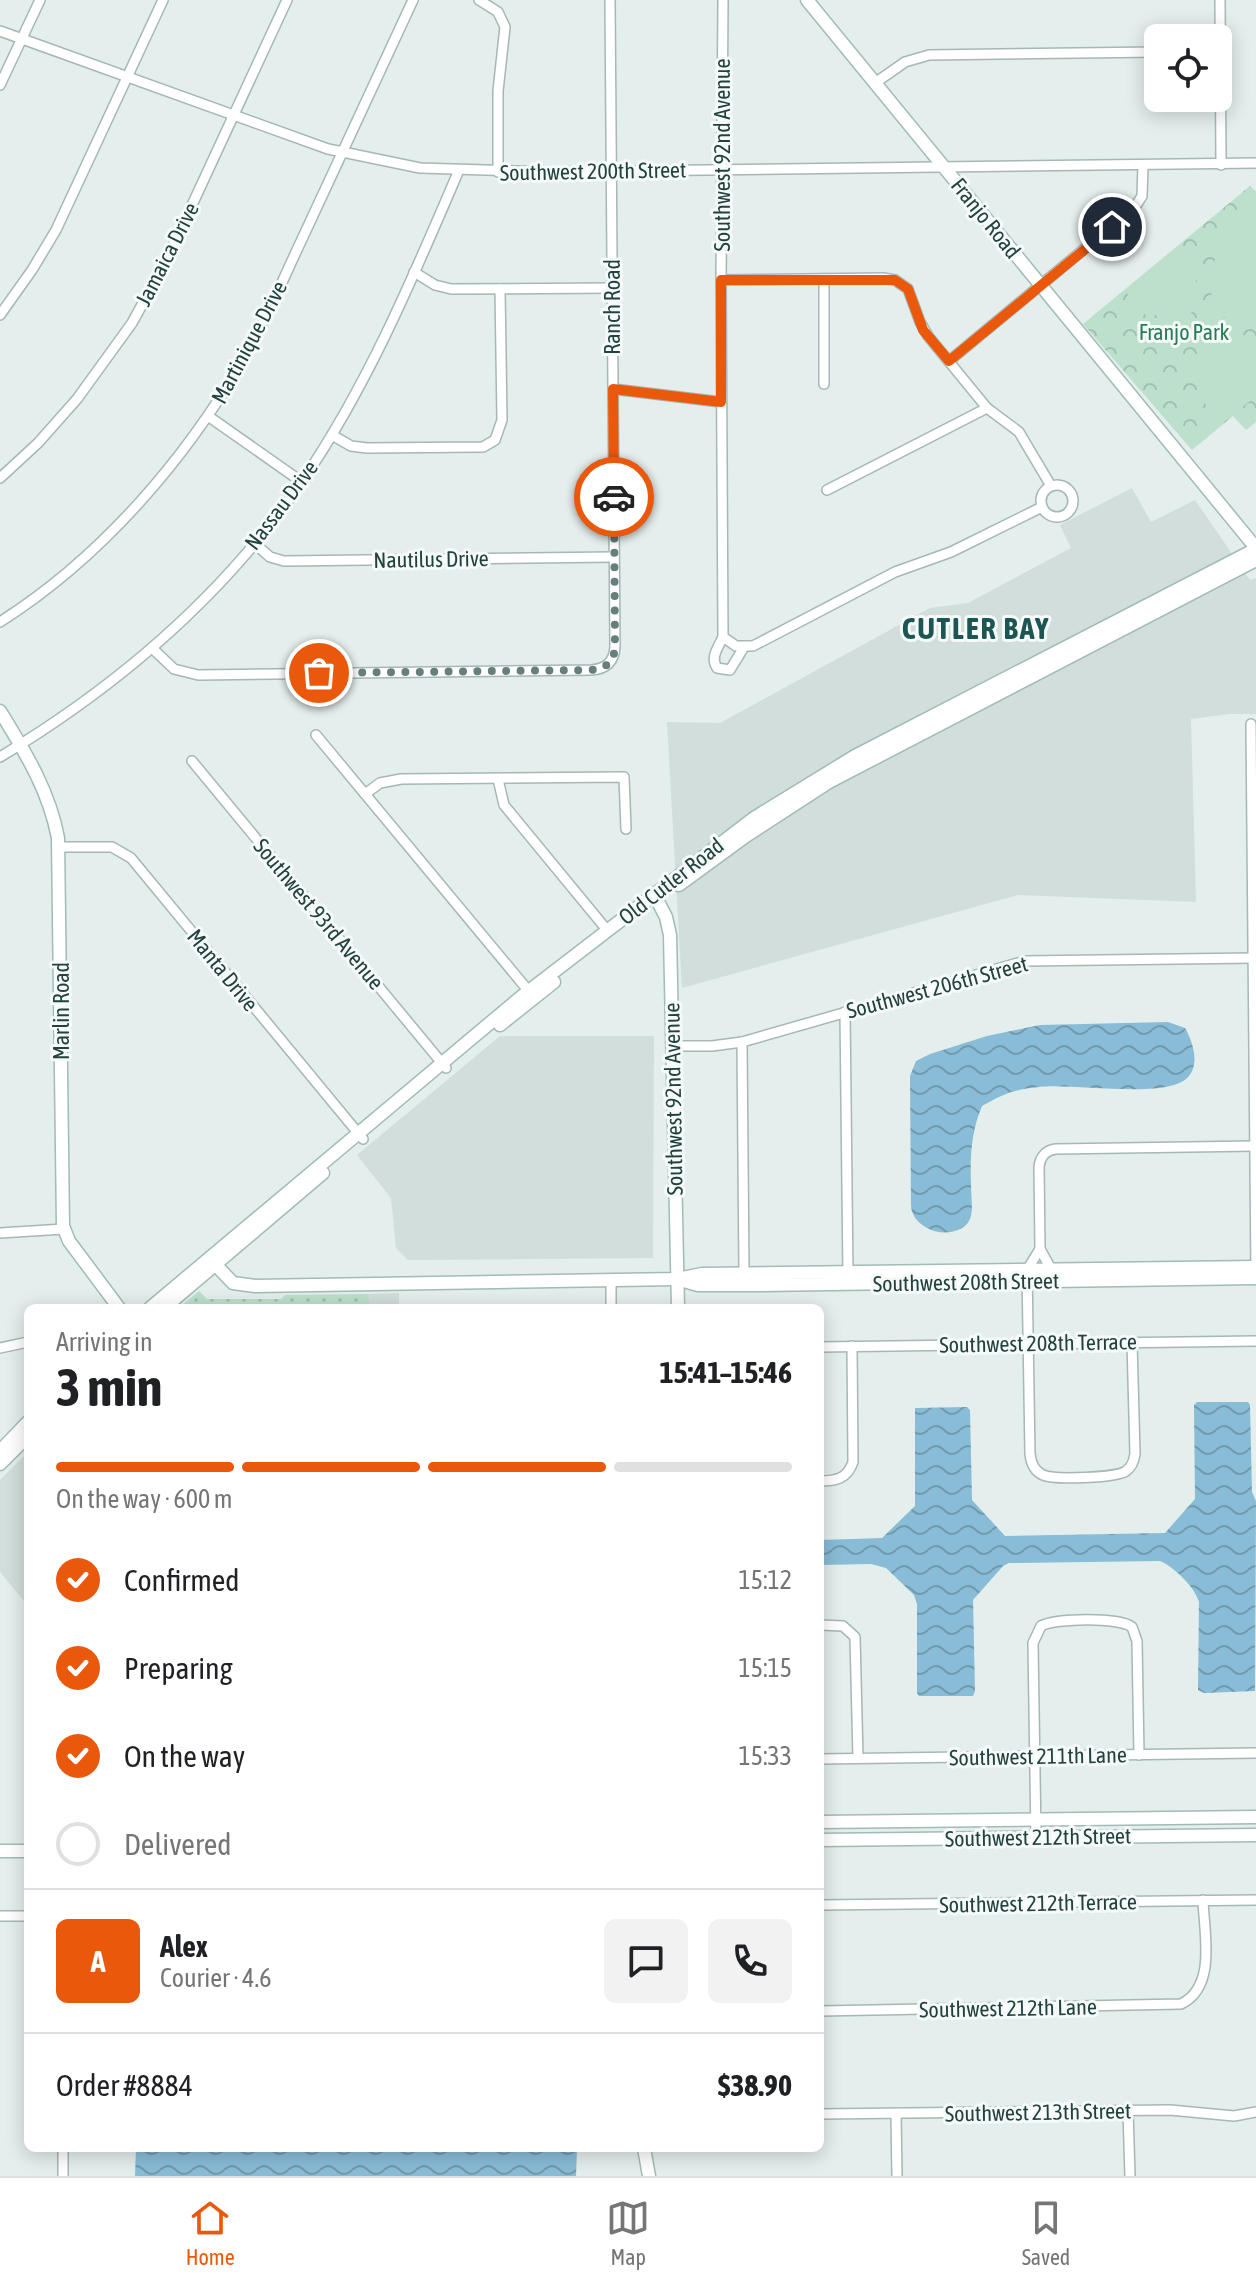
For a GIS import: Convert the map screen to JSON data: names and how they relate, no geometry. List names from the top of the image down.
{
  "streets": {
    "street": [
      "Southwest 92nd Avenue",
      "Southwest 200th Street",
      "Franjo Road",
      "Jamaica Drive",
      "Ranch Road",
      "Martinique Drive",
      "Nassau Drive",
      "Nautilus Drive",
      "Old Cutler Road",
      "Southwest 93rd Avenue",
      "Manta Drive",
      "Southwest 206th Street",
      "Marlin Road",
      "Southwest 208th Street",
      "Southwest 208th Terrace",
      "Southwest 211th Lane",
      "Southwest 212th Street",
      "Southwest 212th Terrace",
      "Southwest 212th Lane",
      "Southwest 213th Street"
    ]
  },
  "crossings": [
    ["Southwest 92nd Avenue", "Southwest 200th Street"],
    ["Southwest 92nd Avenue", "Old Cutler Road"],
    ["Southwest 92nd Avenue", "Southwest 206th Street"],
    ["Southwest 92nd Avenue", "Southwest 208th Street"],
    ["Southwest 200th Street", "Franjo Road"],
    ["Southwest 200th Street", "Jamaica Drive"],
    ["Southwest 200th Street", "Ranch Road"],
    ["Southwest 200th Street", "Martinique Drive"],
    ["Southwest 200th Street", "Nassau Drive"],
    ["Franjo Road", "Old Cutler Road"],
    ["Ranch Road", "Nassau Drive"],
    ["Ranch Road", "Nautilus Drive"],
    ["Nassau Drive", "Nautilus Drive"],
    ["Nassau Drive", "Marlin Road"],
    ["Old Cutler Road", "Southwest 93rd Avenue"],
    ["Old Cutler Road", "Manta Drive"],
    ["Old Cutler Road", "Southwest 208th Street"],
    ["Manta Drive", "Marlin Road"],
    ["Southwest 212th Terrace", "Southwest 212th Lane"]
  ],
  "districts": ["CUTLER BAY"],
  "parks": ["Franjo Park"],
  "page": {
    "heading": ["3 min", "Arriving in", "15:41–15:46"],
    "panel": [
      "Alex",
      "Courier · 4.6",
      "Order #8884",
      "$38.90"
    ],
    "bar": "On the way · 600 m",
    "list": [
      ["Confirmed", "15:12"],
      ["Preparing", "15:15"],
      ["On the way", "15:33"],
      "Delivered"
    ],
    "round": "A",
    "tabs": ["Home", "Map", "Saved"]
  }
}
